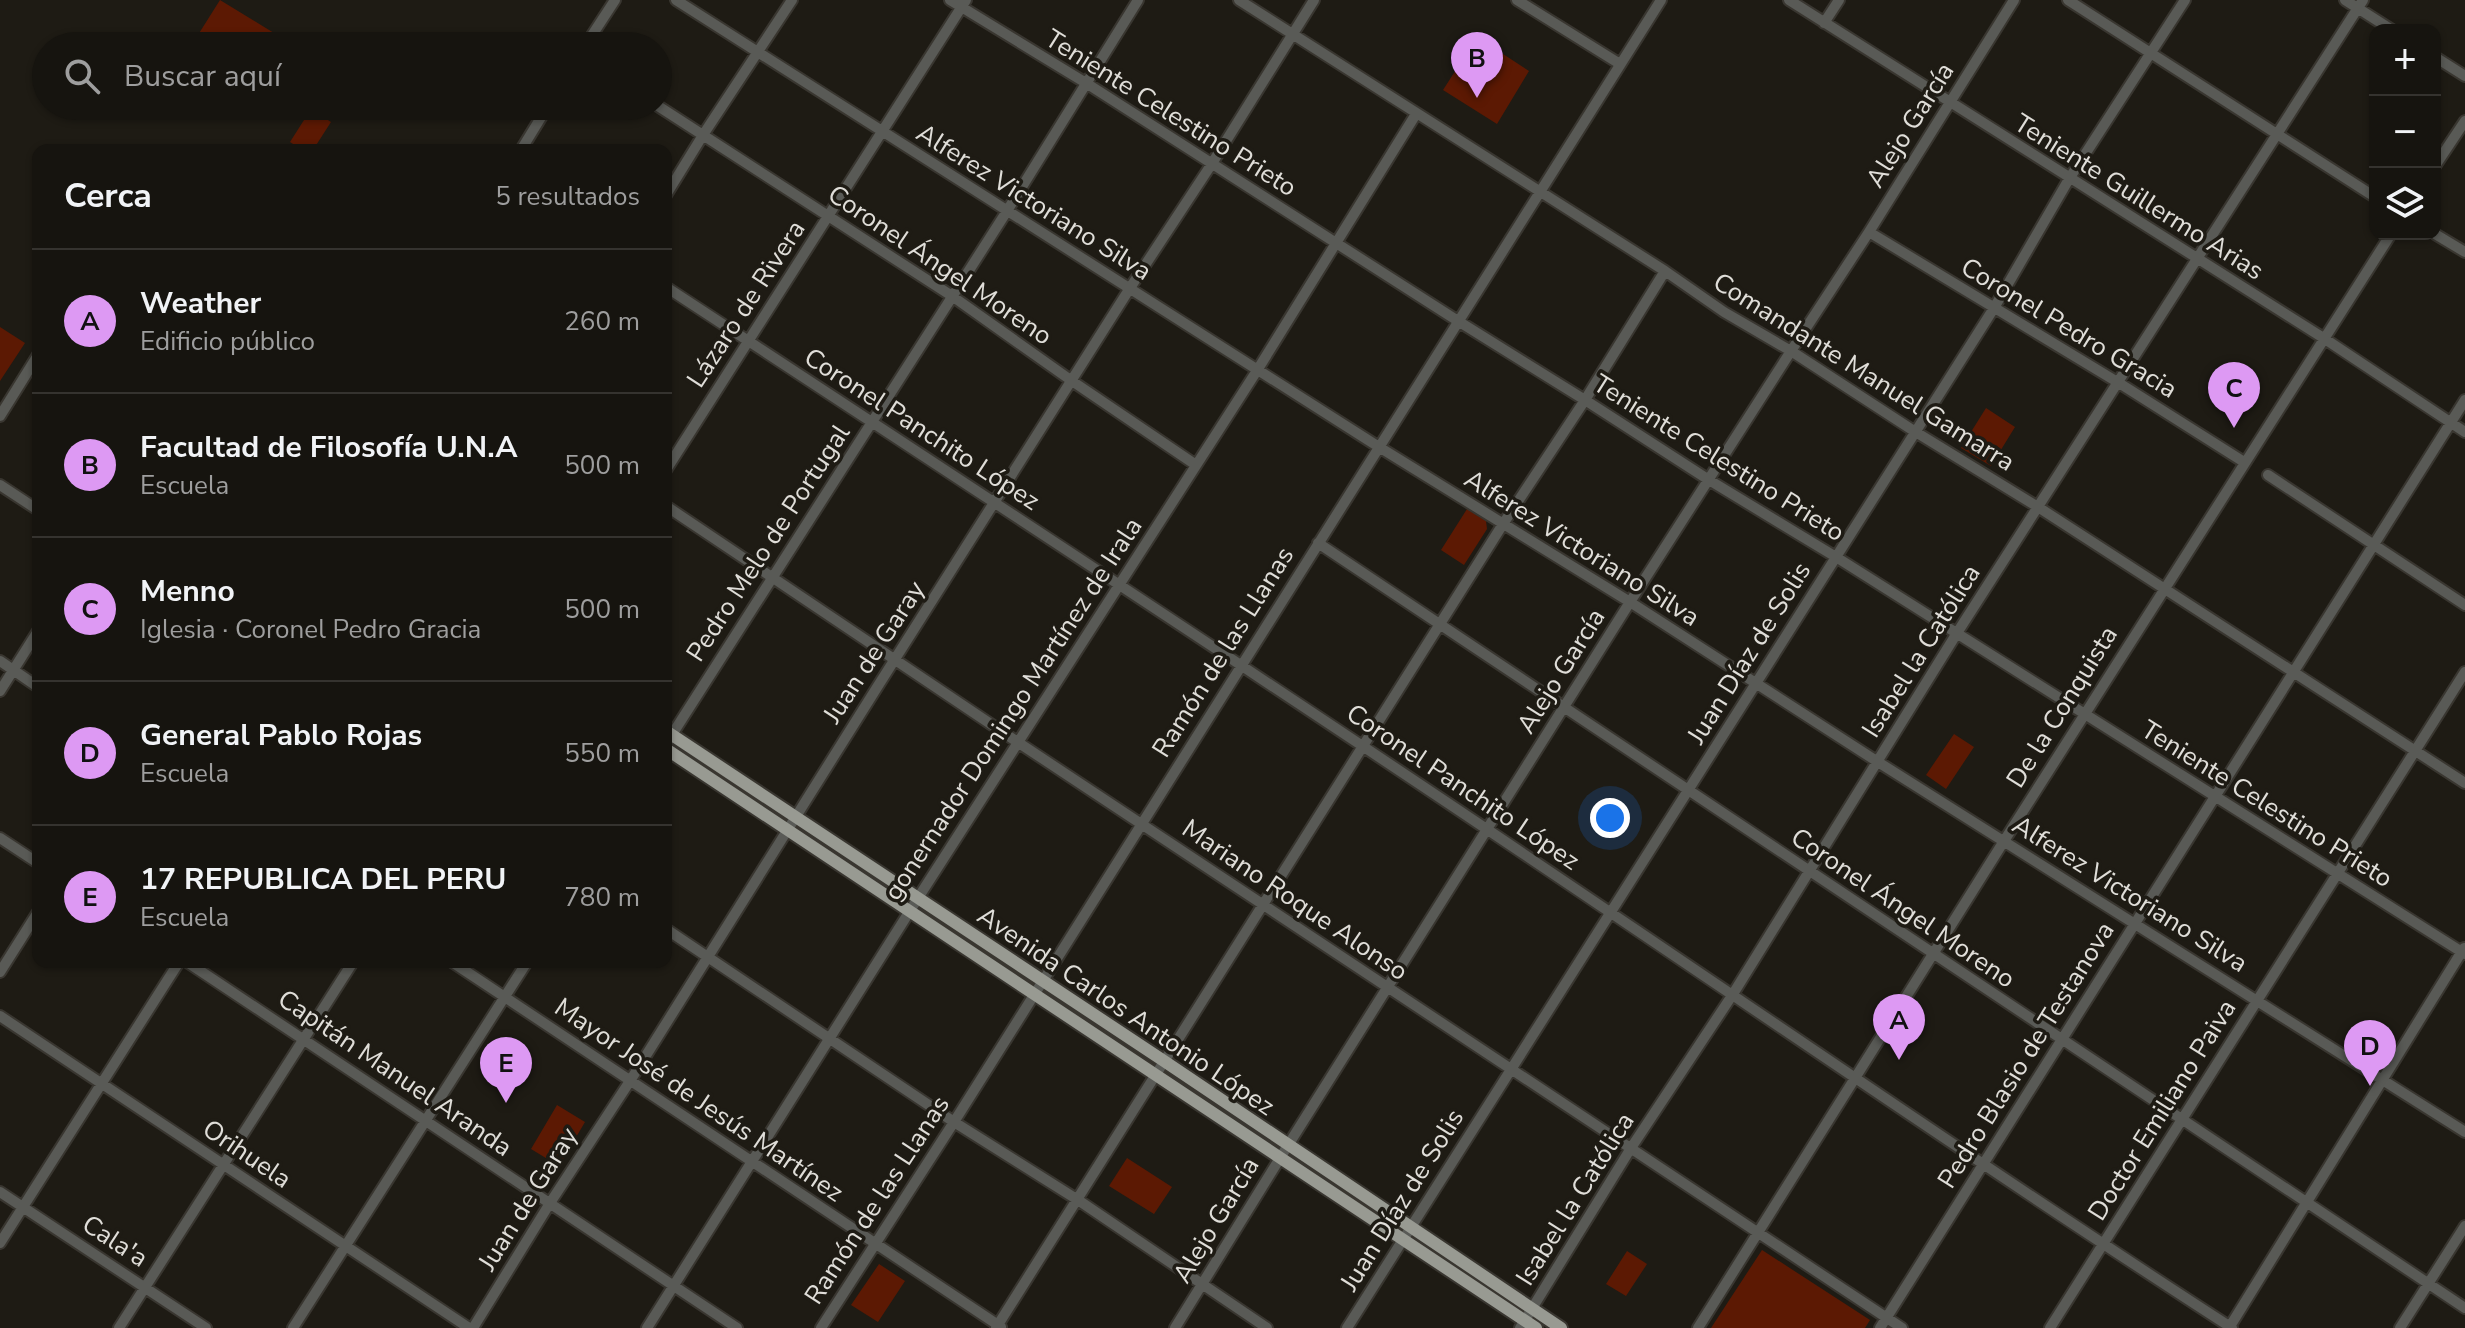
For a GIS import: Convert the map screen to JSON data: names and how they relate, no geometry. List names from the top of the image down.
{
  "streets": {
    "main road": ["Avenida Carlos Antonio López"],
    "street": [
      "Teniente Celestino Prieto",
      "Alejo García",
      "Teniente Guillermo Arias",
      "Alferez Victoriano Silva",
      "Coronel Ángel Moreno",
      "Lázaro de Rivera",
      "Coronel Pedro Gracia",
      "Comandante Manuel Gamarra",
      "Coronel Panchito López",
      "Pedro Melo de Portugal",
      "Isabel la Católica",
      "Juan de Garay",
      "Ramón de las Llanas",
      "Juan Díaz de Solis",
      "De la Conquista",
      "gonernador Domingo Martínez de Irala",
      "Mariano Roque Alonso",
      "Pedro Blasio de Testanova",
      "Capitán Manuel Aranda",
      "Mayor José de Jesús Martínez",
      "Doctor Emiliano Paiva",
      "Orihuela",
      "Cala'a"
    ]
  },
  "crossings": [
    ["Teniente Celestino Prieto", "Alejo García"],
    ["Teniente Celestino Prieto", "Lázaro de Rivera"],
    ["Teniente Celestino Prieto", "Pedro Melo de Portugal"],
    ["Teniente Celestino Prieto", "Isabel la Católica"],
    ["Teniente Celestino Prieto", "Juan de Garay"],
    ["Teniente Celestino Prieto", "Ramón de las Llanas"],
    ["Teniente Celestino Prieto", "Juan Díaz de Solis"],
    ["Teniente Celestino Prieto", "De la Conquista"],
    ["Teniente Celestino Prieto", "gonernador Domingo Martínez de Irala"],
    ["Teniente Celestino Prieto", "Pedro Blasio de Testanova"],
    ["Teniente Celestino Prieto", "Doctor Emiliano Paiva"],
    ["Alejo García", "Teniente Guillermo Arias"],
    ["Alejo García", "Alferez Victoriano Silva"],
    ["Alejo García", "Coronel Ángel Moreno"],
    ["Alejo García", "Coronel Pedro Gracia"],
    ["Alejo García", "Comandante Manuel Gamarra"],
    ["Alejo García", "Coronel Panchito López"],
    ["Alejo García", "Mariano Roque Alonso"],
    ["Alejo García", "Avenida Carlos Antonio López"],
    ["Teniente Guillermo Arias", "Isabel la Católica"],
    ["Teniente Guillermo Arias", "Juan Díaz de Solis"],
    ["Teniente Guillermo Arias", "De la Conquista"],
    ["Teniente Guillermo Arias", "Pedro Blasio de Testanova"],
    ["Alferez Victoriano Silva", "Lázaro de Rivera"],
    ["Alferez Victoriano Silva", "Pedro Melo de Portugal"],
    ["Alferez Victoriano Silva", "Isabel la Católica"],
    ["Alferez Victoriano Silva", "Juan de Garay"],
    ["Alferez Victoriano Silva", "Ramón de las Llanas"],
    ["Alferez Victoriano Silva", "Juan Díaz de Solis"],
    ["Alferez Victoriano Silva", "De la Conquista"],
    ["Alferez Victoriano Silva", "gonernador Domingo Martínez de Irala"],
    ["Alferez Victoriano Silva", "Pedro Blasio de Testanova"],
    ["Alferez Victoriano Silva", "Doctor Emiliano Paiva"],
    ["Coronel Ángel Moreno", "Lázaro de Rivera"],
    ["Coronel Ángel Moreno", "Pedro Melo de Portugal"],
    ["Coronel Ángel Moreno", "Isabel la Católica"],
    ["Coronel Ángel Moreno", "Juan de Garay"],
    ["Coronel Ángel Moreno", "Ramón de las Llanas"],
    ["Coronel Ángel Moreno", "Juan Díaz de Solis"],
    ["Coronel Ángel Moreno", "De la Conquista"],
    ["Coronel Ángel Moreno", "gonernador Domingo Martínez de Irala"],
    ["Coronel Ángel Moreno", "Pedro Blasio de Testanova"],
    ["Coronel Ángel Moreno", "Doctor Emiliano Paiva"],
    ["Lázaro de Rivera", "Coronel Panchito López"],
    ["Coronel Pedro Gracia", "Isabel la Católica"],
    ["Coronel Pedro Gracia", "Juan Díaz de Solis"],
    ["Coronel Pedro Gracia", "De la Conquista"],
    ["Comandante Manuel Gamarra", "Isabel la Católica"],
    ["Comandante Manuel Gamarra", "Juan de Garay"],
    ["Comandante Manuel Gamarra", "Ramón de las Llanas"],
    ["Comandante Manuel Gamarra", "Juan Díaz de Solis"],
    ["Comandante Manuel Gamarra", "De la Conquista"],
    ["Comandante Manuel Gamarra", "gonernador Domingo Martínez de Irala"],
    ["Comandante Manuel Gamarra", "Pedro Blasio de Testanova"],
    ["Comandante Manuel Gamarra", "Doctor Emiliano Paiva"],
    ["Coronel Panchito López", "Pedro Melo de Portugal"],
    ["Coronel Panchito López", "Isabel la Católica"],
    ["Coronel Panchito López", "Juan de Garay"],
    ["Coronel Panchito López", "Ramón de las Llanas"],
    ["Coronel Panchito López", "Juan Díaz de Solis"],
    ["Coronel Panchito López", "De la Conquista"],
    ["Coronel Panchito López", "gonernador Domingo Martínez de Irala"],
    ["Coronel Panchito López", "Pedro Blasio de Testanova"],
    ["Coronel Panchito López", "Doctor Emiliano Paiva"],
    ["Pedro Melo de Portugal", "Mariano Roque Alonso"],
    ["Isabel la Católica", "Mariano Roque Alonso"],
    ["Isabel la Católica", "Avenida Carlos Antonio López"],
    ["Juan de Garay", "Mariano Roque Alonso"],
    ["Juan de Garay", "Avenida Carlos Antonio López"],
    ["Juan de Garay", "Capitán Manuel Aranda"],
    ["Juan de Garay", "Mayor José de Jesús Martínez"],
    ["Juan de Garay", "Orihuela"],
    ["Ramón de las Llanas", "Mariano Roque Alonso"],
    ["Ramón de las Llanas", "Avenida Carlos Antonio López"],
    ["Ramón de las Llanas", "Mayor José de Jesús Martínez"],
    ["Juan Díaz de Solis", "Mariano Roque Alonso"],
    ["Juan Díaz de Solis", "Avenida Carlos Antonio López"],
    ["De la Conquista", "Mariano Roque Alonso"],
    ["gonernador Domingo Martínez de Irala", "Mariano Roque Alonso"],
    ["gonernador Domingo Martínez de Irala", "Avenida Carlos Antonio López"],
    ["gonernador Domingo Martínez de Irala", "Capitán Manuel Aranda"],
    ["gonernador Domingo Martínez de Irala", "Mayor José de Jesús Martínez"],
    ["Mariano Roque Alonso", "Pedro Blasio de Testanova"]
  ],
  "page": {
    "map_buttons": ["+", "−"],
    "pins": [
      "B",
      "C",
      "A",
      "D",
      "E"
    ],
    "search": "Buscar aquí",
    "heading": ["Cerca", "5 resultados"],
    "list": [
      {
        "mark": "A",
        "name": "Weather",
        "note": "Edificio público",
        "value": "260 m"
      },
      {
        "mark": "B",
        "name": "Facultad de Filosofía U.N.A",
        "note": "Escuela",
        "value": "500 m"
      },
      {
        "mark": "C",
        "name": "Menno",
        "note": "Iglesia · Coronel Pedro Gracia",
        "value": "500 m"
      },
      {
        "mark": "D",
        "name": "General Pablo Rojas",
        "note": "Escuela",
        "value": "550 m"
      },
      {
        "mark": "E",
        "name": "17 REPUBLICA DEL PERU",
        "note": "Escuela",
        "value": "780 m"
      }
    ]
  }
}
